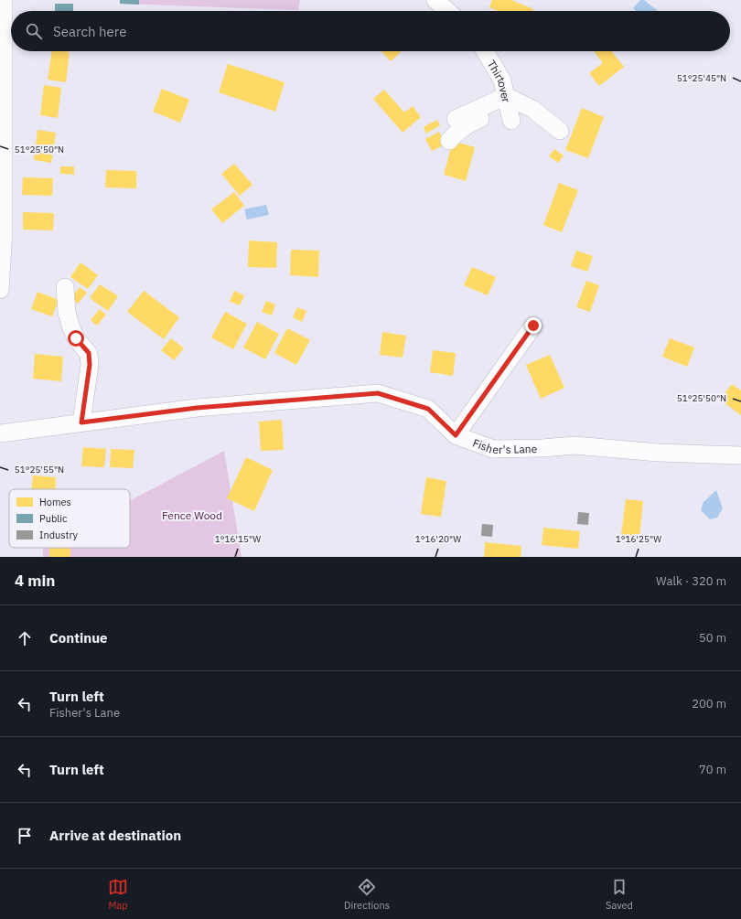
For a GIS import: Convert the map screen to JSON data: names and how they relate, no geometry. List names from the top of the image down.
{
  "streets": {
    "street": ["Thirtover", "Fisher's Lane"]
  },
  "parks": ["Fence Wood"],
  "legend": ["Homes", "Public", "Industry"],
  "page": {
    "search": "Search here",
    "heading": ["4 min", "Walk · 320 m"],
    "list": [
      ["Continue", "50 m"],
      ["Turn left", "Fisher's Lane", "200 m"],
      ["Turn left", "70 m"],
      "Arrive at destination"
    ],
    "nav": ["Map", "Directions", "Saved"]
  },
  "coordinates": [
    "51°25'45\"N",
    "51°25'50\"N",
    "51°25'55\"N",
    "1°16'15\"W",
    "1°16'20\"W",
    "1°16'25\"W"
  ]
}
